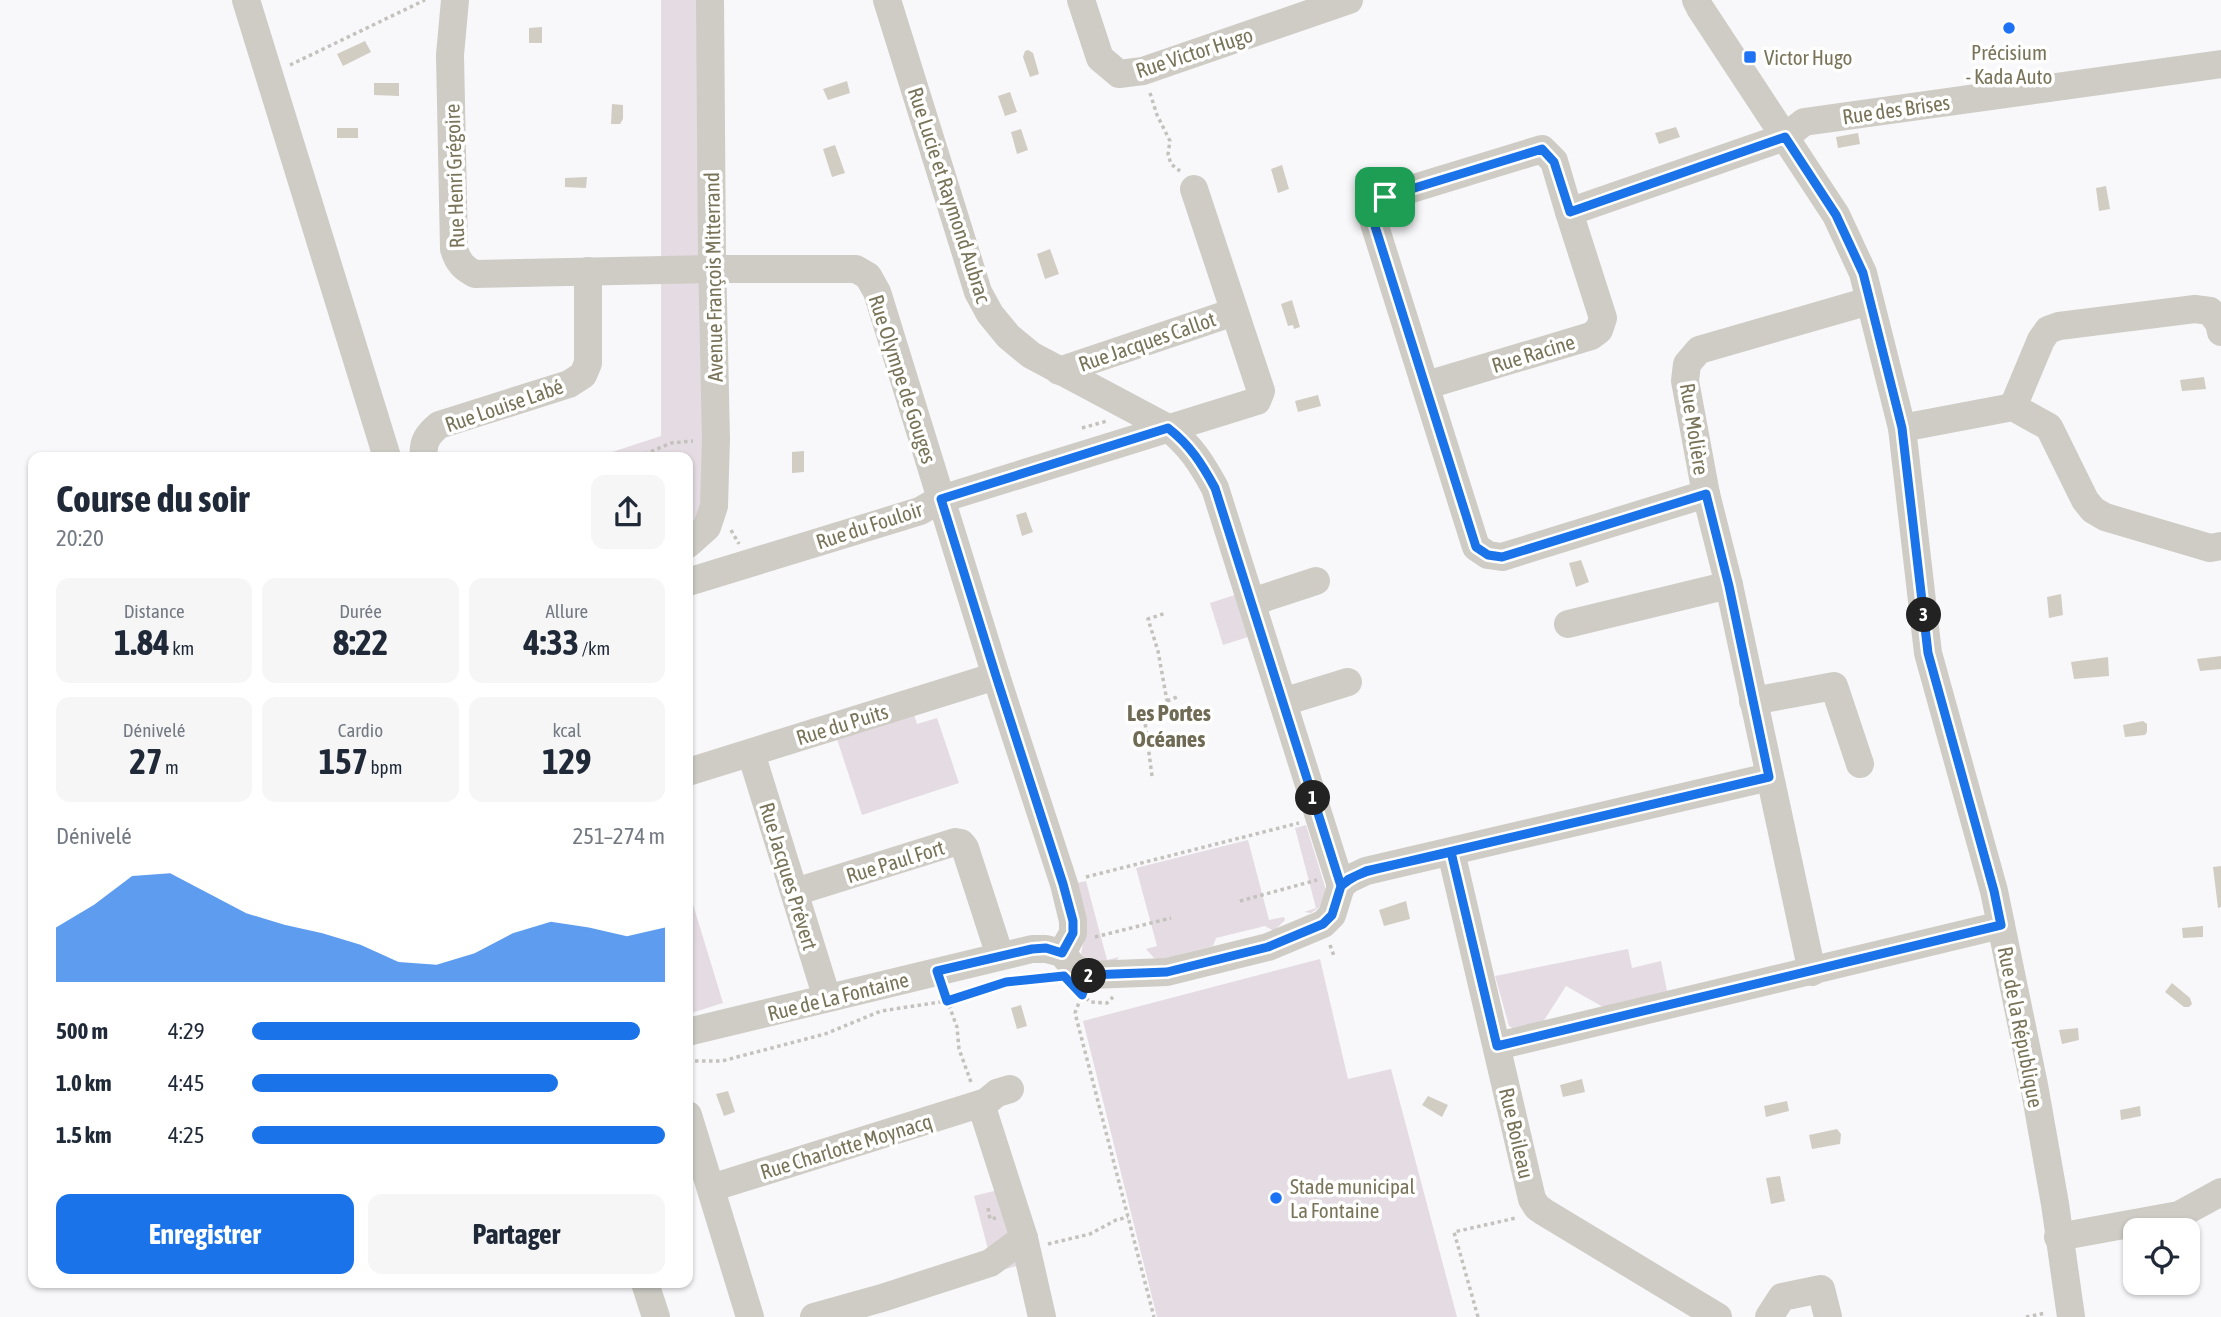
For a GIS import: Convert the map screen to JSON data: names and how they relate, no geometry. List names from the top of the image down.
{
  "streets": {
    "street": [
      "Rue Victor Hugo",
      "Rue des Brises",
      "Rue Henri Grégoire",
      "Rue Lucie et Raymond Aubrac",
      "Avenue François Mitterrand",
      "Rue Jacques Callot",
      "Rue Racine",
      "Rue Olympe de Gouges",
      "Rue Louise Labé",
      "Rue Molière",
      "Rue du Fouloir",
      "Rue du Puits",
      "Rue Paul Fort",
      "Rue Jacques Prévert",
      "Rue de La Fontaine",
      "Rue de la République",
      "Rue Boileau",
      "Rue Charlotte Moynacq"
    ]
  },
  "crossings": [
    ["Rue des Brises", "Rue Racine"],
    ["Rue des Brises", "Rue de la République"],
    ["Rue Henri Grégoire", "Avenue François Mitterrand"],
    ["Rue Henri Grégoire", "Rue Olympe de Gouges"],
    ["Rue Henri Grégoire", "Rue Louise Labé"],
    ["Rue Lucie et Raymond Aubrac", "Rue Jacques Callot"],
    ["Rue Lucie et Raymond Aubrac", "Rue du Fouloir"],
    ["Avenue François Mitterrand", "Rue Olympe de Gouges"],
    ["Rue Jacques Callot", "Rue du Fouloir"],
    ["Rue Olympe de Gouges", "Rue du Fouloir"],
    ["Rue Olympe de Gouges", "Rue du Puits"],
    ["Rue Olympe de Gouges", "Rue de La Fontaine"],
    ["Rue Molière", "Rue de la République"],
    ["Rue du Puits", "Rue Jacques Prévert"],
    ["Rue Paul Fort", "Rue Jacques Prévert"],
    ["Rue Paul Fort", "Rue de La Fontaine"],
    ["Rue Jacques Prévert", "Rue de La Fontaine"]
  ],
  "districts": ["Les Portes Océanes"],
  "places": {
    "other": ["Précisium - Kada Auto", "Stade municipal La Fontaine"],
    "transit": ["Victor Hugo"]
  },
  "page": {
    "heading": ["Course du soir", "20:20"],
    "stats": [
      ["Distance", "1.84 km"],
      ["Durée", "8:22"],
      ["Allure", "4:33 /km"],
      ["Dénivelé", "27 m"],
      ["Cardio", "157 bpm"],
      ["kcal", "129"]
    ],
    "pins": ["3", "1", "2"],
    "chart": ["Dénivelé", "251–274 m"],
    "list": [
      {
        "name": "500 m",
        "note": "4:29"
      },
      {
        "name": "1.0 km",
        "note": "4:45"
      },
      {
        "name": "1.5 km",
        "note": "4:25"
      }
    ],
    "buttons": ["Enregistrer", "Partager"]
  }
}
